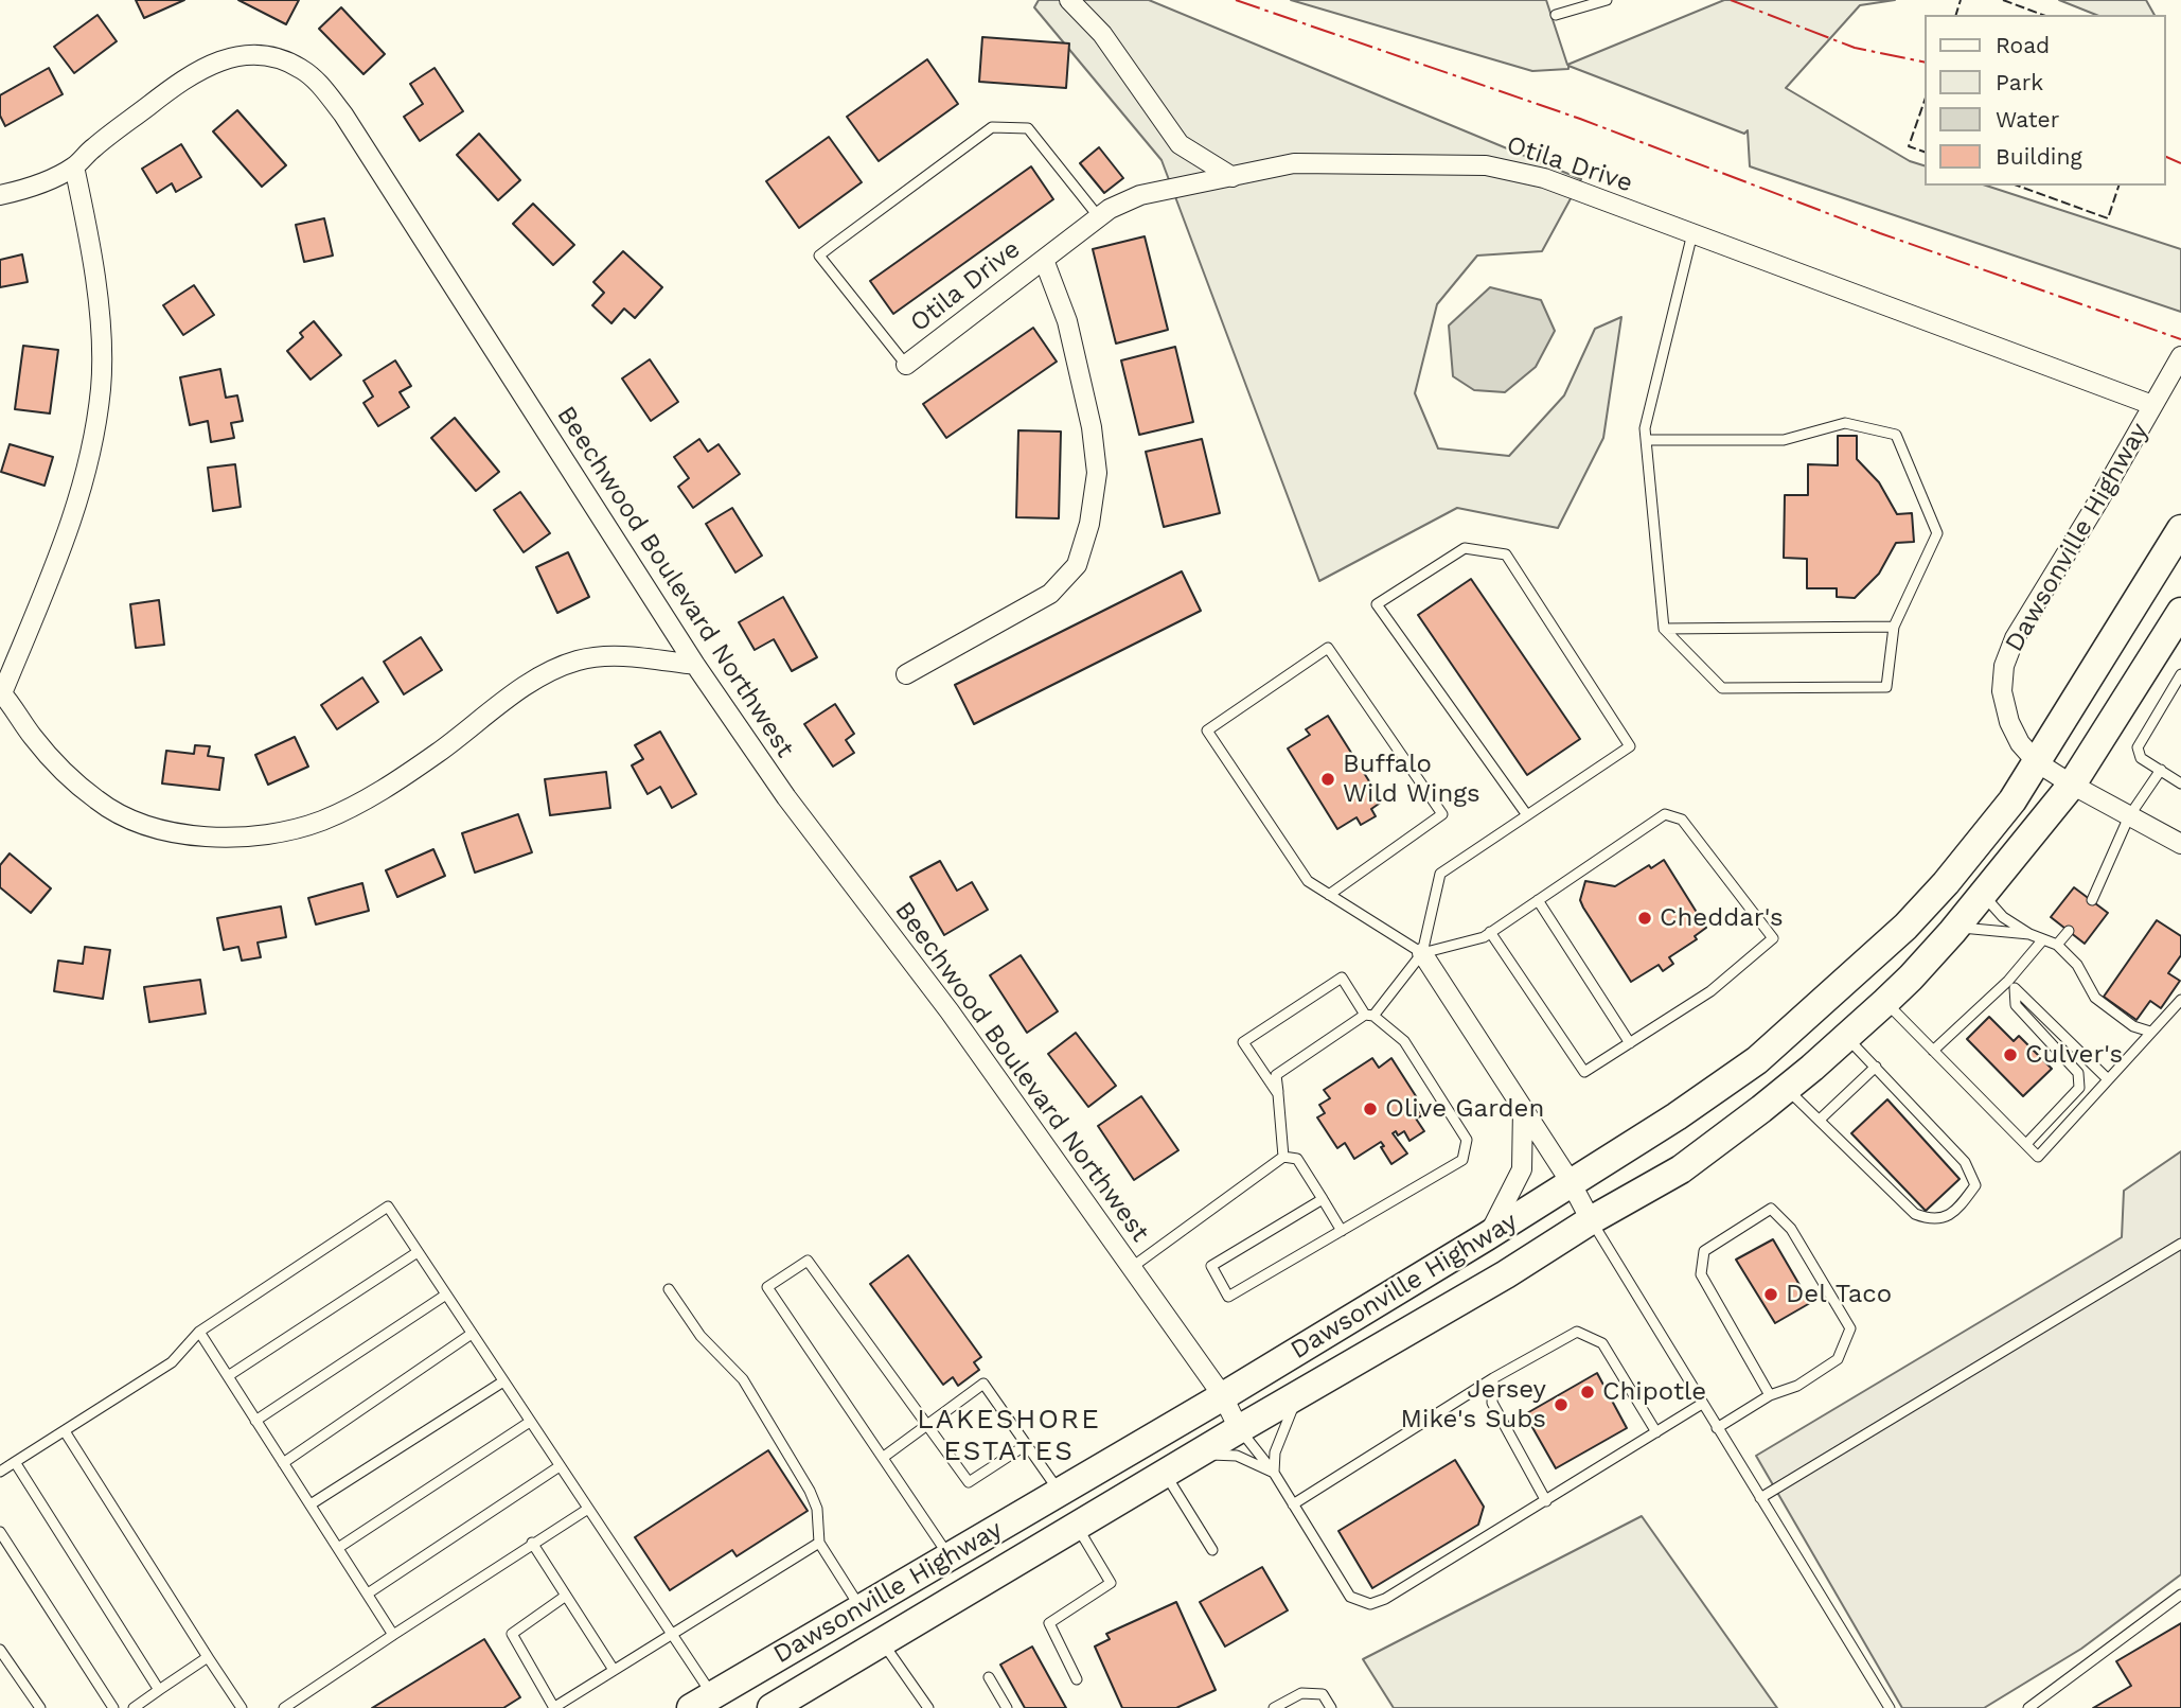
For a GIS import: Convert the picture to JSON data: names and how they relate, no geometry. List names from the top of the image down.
{
  "streets": {
    "main road": ["Dawsonville Highway"],
    "street": ["Otila Drive", "Beechwood Boulevard Northwest"]
  },
  "crossings": [
    ["Otila Drive", "Dawsonville Highway"],
    ["Dawsonville Highway", "Beechwood Boulevard Northwest"]
  ],
  "districts": ["LAKESHORE ESTATES"],
  "places": [
    "Buffalo Wild Wings",
    "Cheddar's",
    "Culver's",
    "Olive Garden",
    "Del Taco",
    "Chipotle",
    "Jersey Mike's Subs"
  ],
  "legend": [
    "Road",
    "Park",
    "Water",
    "Building"
  ]
}
